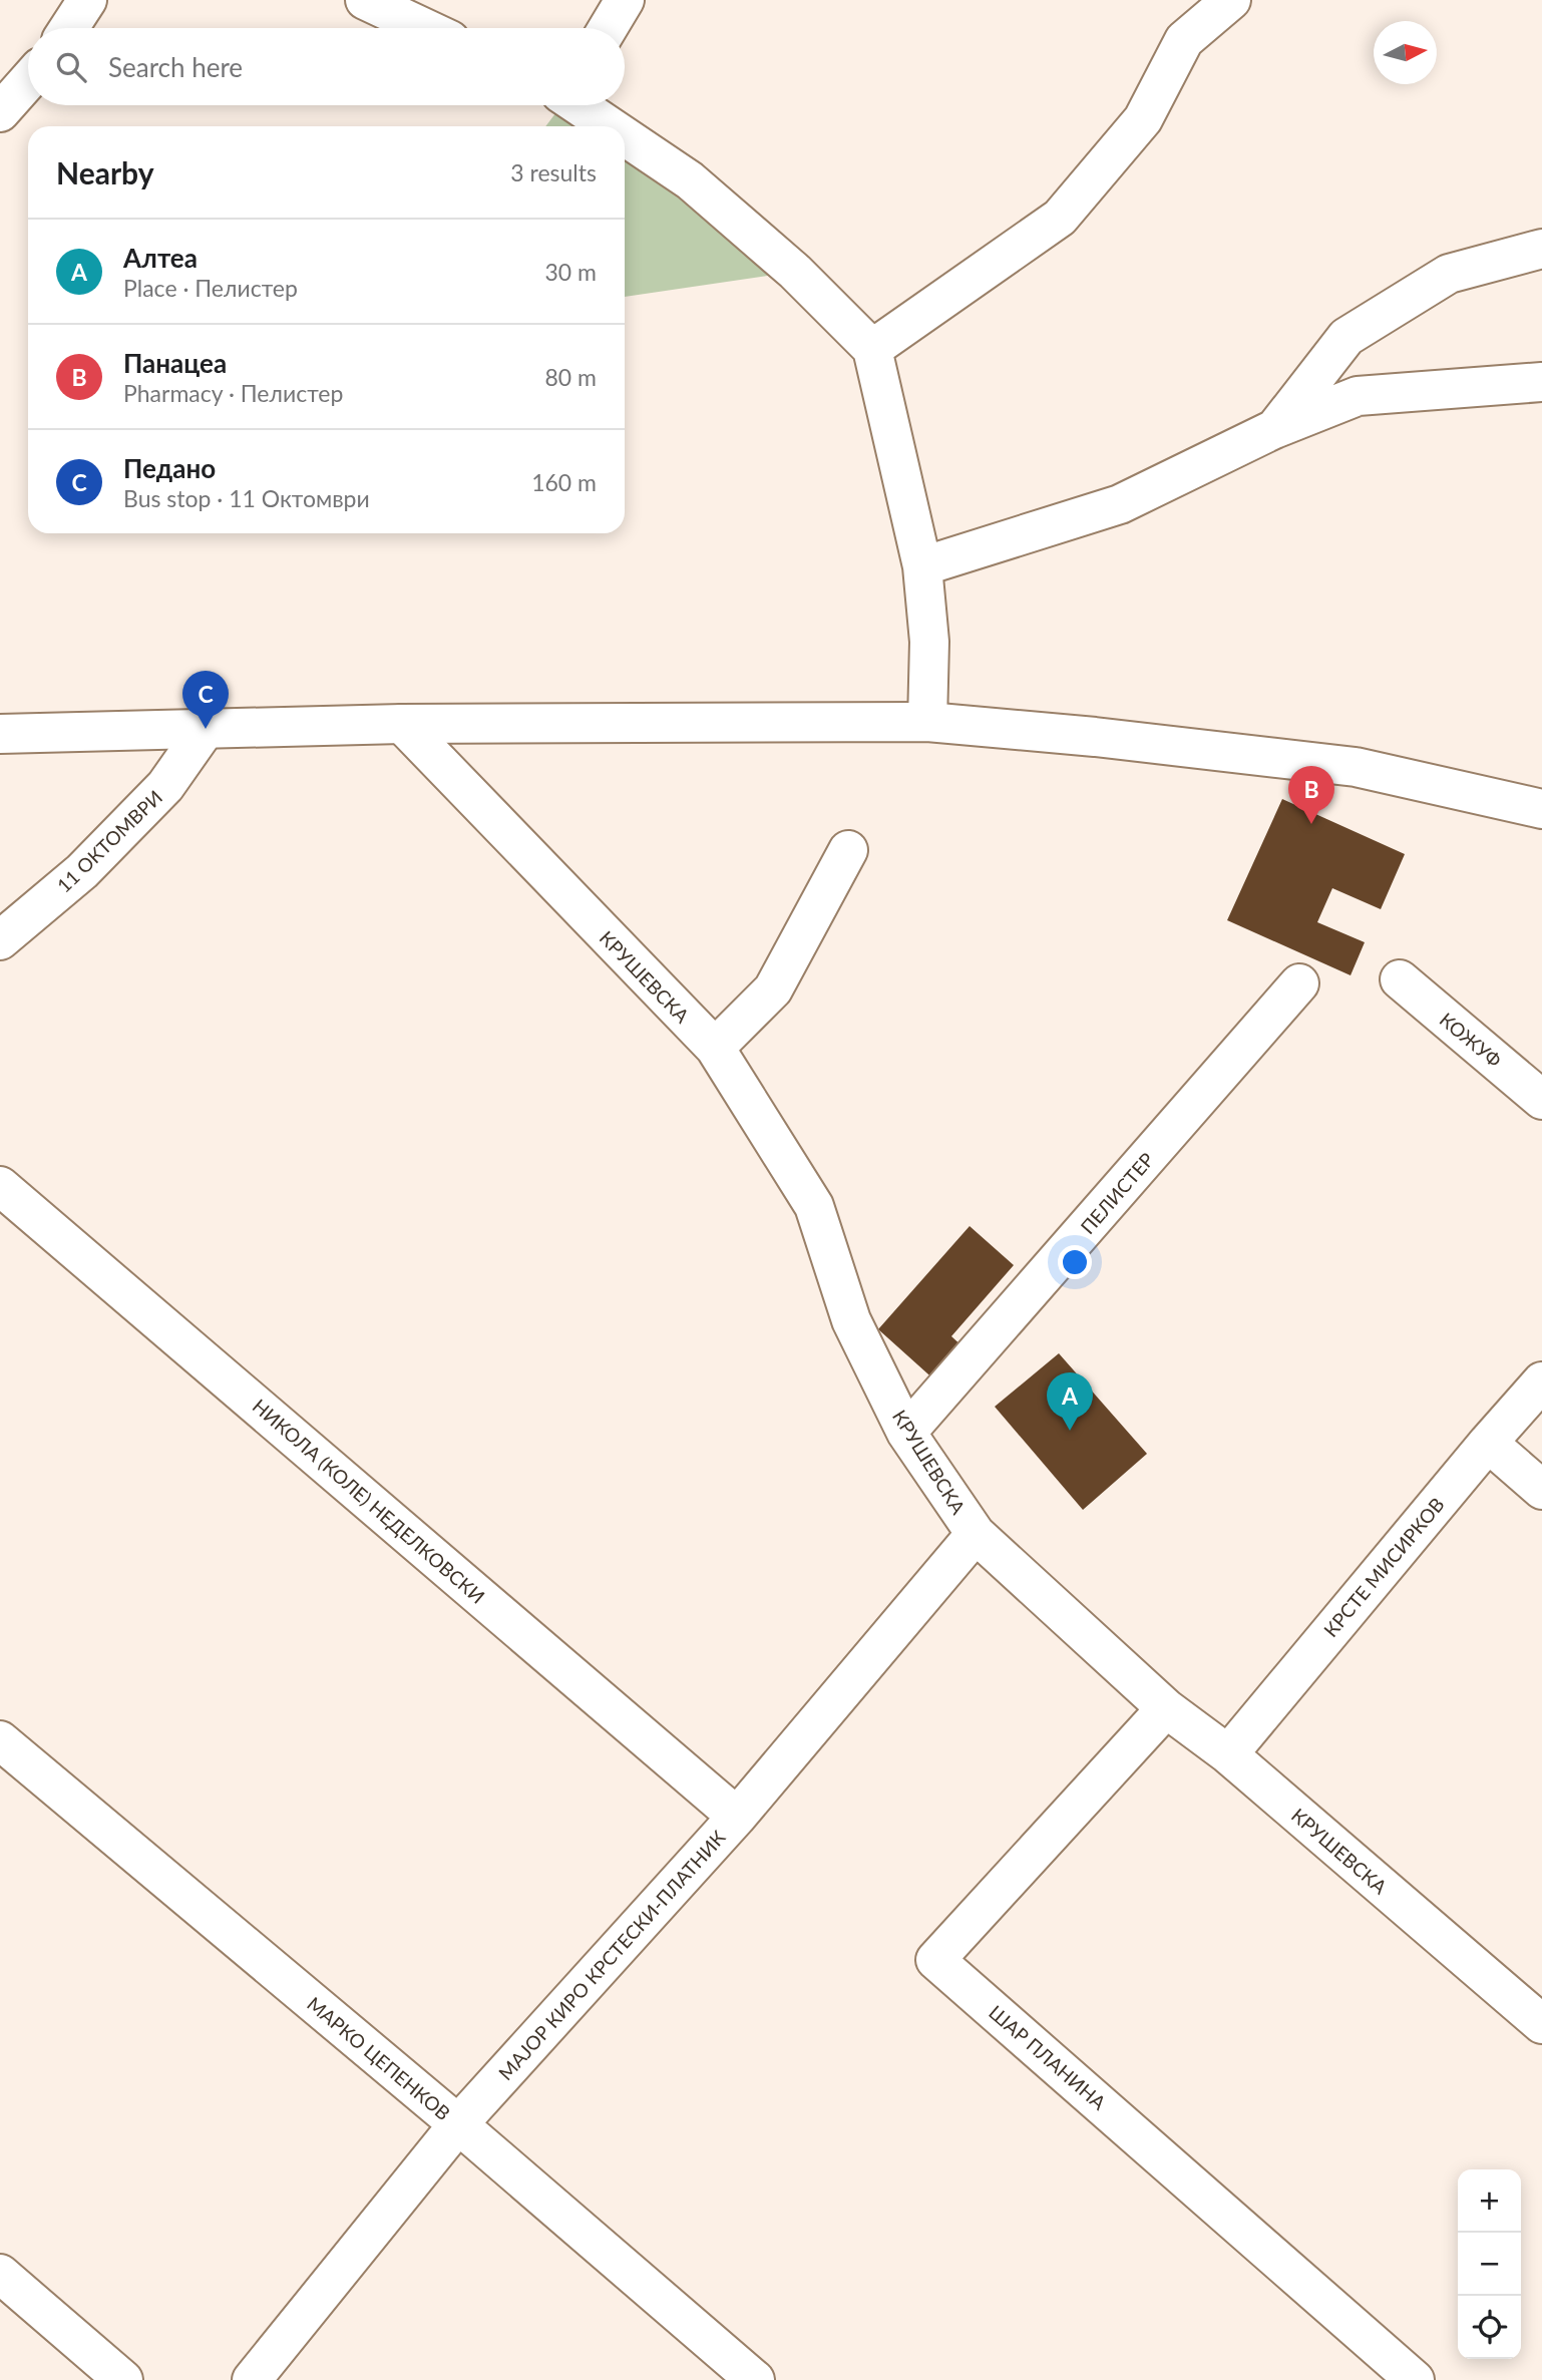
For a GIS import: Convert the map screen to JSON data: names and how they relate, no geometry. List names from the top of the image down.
{
  "streets": {
    "street": [
      "11 ОКТОМВРИ",
      "КРУШЕВСКА",
      "КОЖУФ",
      "ПЕЛИСТЕР",
      "НИКОЛА (КОЛЕ) НЕДЕЛКОВСКИ",
      "КРСТЕ МИСИРКОВ",
      "МАЈОР КИРО КРСТЕСКИ-ПЛАТНИК",
      "ШАР ПЛАНИНА",
      "МАРКО ЦЕПЕНКОВ"
    ]
  },
  "crossings": [
    ["КРУШЕВСКА", "ПЕЛИСТЕР"],
    ["КРУШЕВСКА", "КРСТЕ МИСИРКОВ"],
    ["КРУШЕВСКА", "МАЈОР КИРО КРСТЕСКИ-ПЛАТНИК"],
    ["КРУШЕВСКА", "ШАР ПЛАНИНА"],
    ["НИКОЛА (КОЛЕ) НЕДЕЛКОВСКИ", "МАЈОР КИРО КРСТЕСКИ-ПЛАТНИК"],
    ["МАЈОР КИРО КРСТЕСКИ-ПЛАТНИК", "МАРКО ЦЕПЕНКОВ"]
  ],
  "north": "right",
  "page": {
    "search": "Search here",
    "heading": ["Nearby", "3 results"],
    "list": [
      {
        "mark": "A",
        "name": "Алтеа",
        "note": "Place · Пелистер",
        "value": "30 m"
      },
      {
        "mark": "B",
        "name": "Панацеа",
        "note": "Pharmacy · Пелистер",
        "value": "80 m"
      },
      {
        "mark": "C",
        "name": "Педано",
        "note": "Bus stop · 11 Октомври",
        "value": "160 m"
      }
    ],
    "pins": ["C", "B", "A"],
    "map_buttons": ["+", "−"]
  }
}
